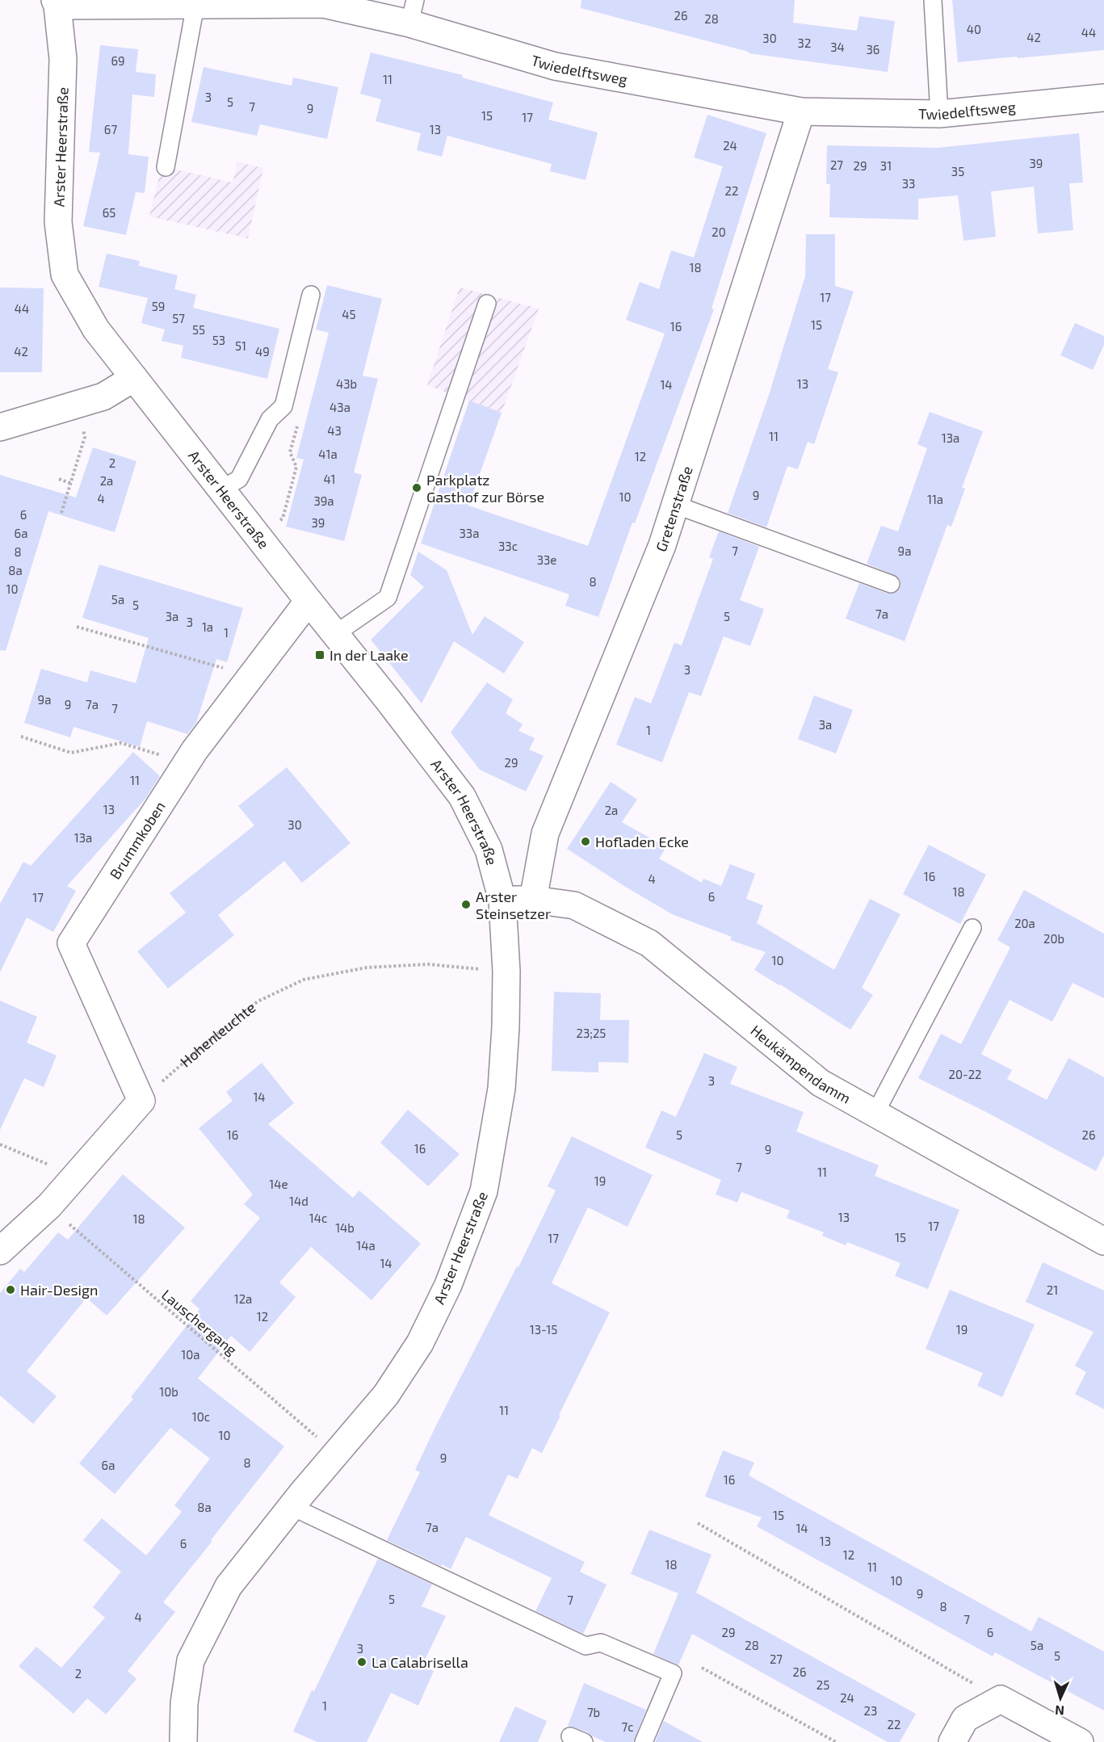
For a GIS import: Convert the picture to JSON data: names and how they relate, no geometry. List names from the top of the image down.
{
  "streets": {
    "street": [
      "Twiedelftsweg",
      "Arster Heerstraße",
      "Gretenstraße",
      "Brummkoben",
      "Heukämpendamm"
    ],
    "path": ["Hohenleuchte", "Lauschergang"]
  },
  "crossings": [
    ["Twiedelftsweg", "Arster Heerstraße"],
    ["Twiedelftsweg", "Gretenstraße"],
    ["Arster Heerstraße", "Brummkoben"],
    ["Arster Heerstraße", "Hohenleuchte"],
    ["Arster Heerstraße", "Heukämpendamm"],
    ["Arster Heerstraße", "Lauschergang"],
    ["Gretenstraße", "Heukämpendamm"],
    ["Brummkoben", "Hohenleuchte"]
  ],
  "places": {
    "other": [
      "Parkplatz Gasthof zur Börse",
      "Hofladen Ecke",
      "Arster Steinsetzer",
      "Hair-Design",
      "La Calabrisella"
    ],
    "transit": ["In der Laake"]
  },
  "house_numbers": [
    "26",
    "28",
    "40",
    "44",
    "42",
    "30",
    "32",
    "34",
    "36",
    "69",
    "11",
    "3",
    "5",
    "7",
    "9",
    "15",
    "17",
    "67",
    "13",
    "24",
    "39",
    "27",
    "29",
    "31",
    "35",
    "33",
    "22",
    "65",
    "20",
    "18",
    "17",
    "59",
    "44",
    "45",
    "57",
    "15",
    "16",
    "55",
    "53",
    "51",
    "42",
    "49",
    "43b",
    "13",
    "14",
    "43a",
    "43",
    "11",
    "13a",
    "41a",
    "12",
    "2",
    "41",
    "2a",
    "9",
    "10",
    "4",
    "11a",
    "39a",
    "6",
    "39",
    "6a",
    "33a",
    "33c",
    "7",
    "9a",
    "8",
    "33e",
    "8a",
    "8",
    "10",
    "5a",
    "5",
    "7a",
    "3a",
    "5",
    "3",
    "1a",
    "1",
    "3",
    "9a",
    "9",
    "7a",
    "7",
    "3a",
    "1",
    "29",
    "11",
    "13",
    "2a",
    "30",
    "13a",
    "16",
    "4",
    "18",
    "6",
    "17",
    "20a",
    "20b",
    "10",
    "23;25",
    "20-22",
    "3",
    "14",
    "16",
    "5",
    "26",
    "16",
    "9",
    "7",
    "11",
    "19",
    "14e",
    "14d",
    "13",
    "14c",
    "18",
    "17",
    "14b",
    "15",
    "17",
    "14a",
    "14",
    "21",
    "12a",
    "12",
    "13-15",
    "19",
    "10a",
    "10b",
    "11",
    "10c",
    "10",
    "9",
    "8",
    "6a",
    "16",
    "8a",
    "15",
    "7a",
    "14",
    "13",
    "6",
    "12",
    "18",
    "11",
    "10",
    "9",
    "5",
    "7",
    "8",
    "4",
    "7",
    "29",
    "6",
    "28",
    "5a",
    "3",
    "5",
    "27",
    "26",
    "2",
    "25",
    "24",
    "1",
    "23",
    "7b",
    "22",
    "7c"
  ],
  "north": "bottom"
}
